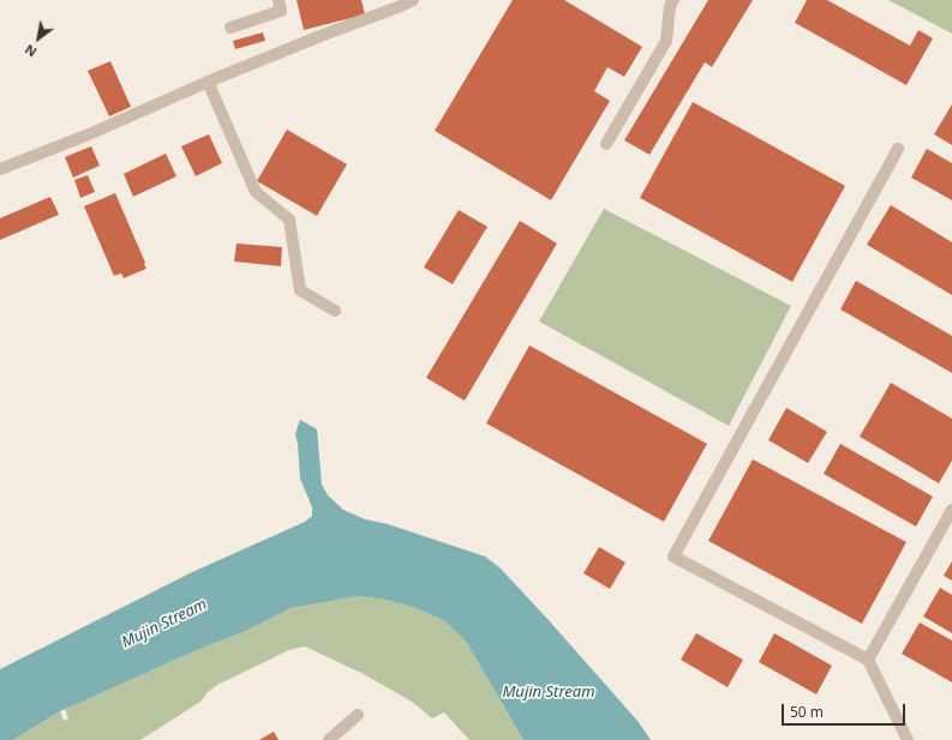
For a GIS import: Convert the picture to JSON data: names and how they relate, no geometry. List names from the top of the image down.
{
  "water": ["Mujin Stream"],
  "scale_bar": "50 m",
  "north": "bottom left"
}
